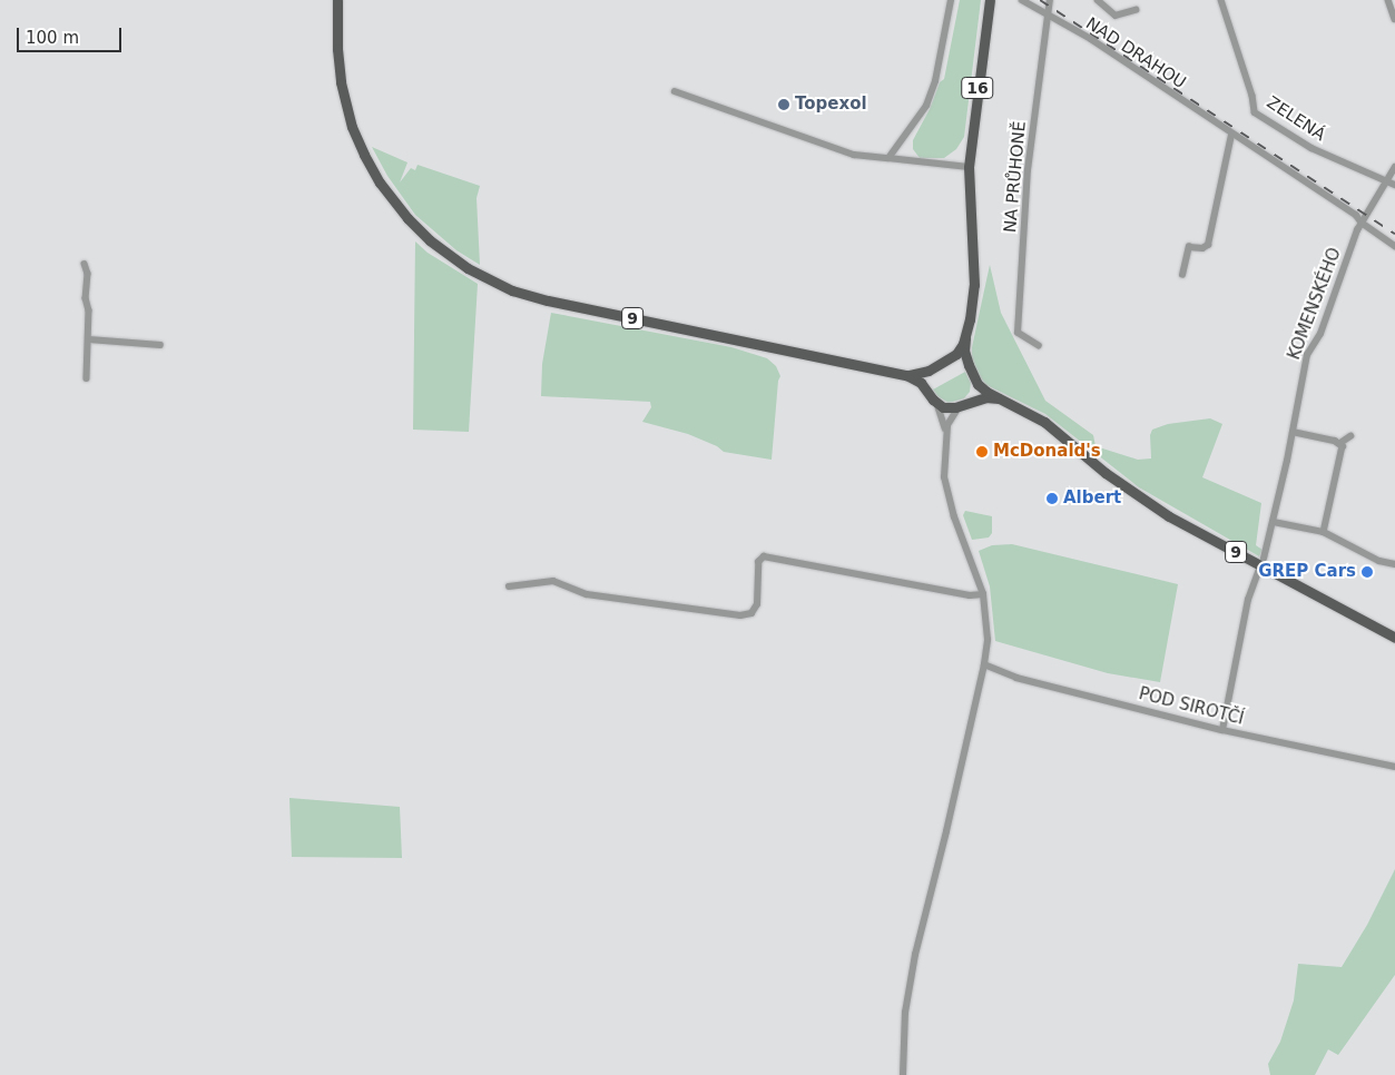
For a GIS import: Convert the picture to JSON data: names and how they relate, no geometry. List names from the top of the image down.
{
  "streets": {
    "main road": ["16", "9"],
    "street": [
      "NAD DRAHOU",
      "ZELENÁ",
      "NA PRŮHONĚ",
      "KOMENSKÉHO",
      "POD SIROTČÍ"
    ]
  },
  "crossings": [
    ["NAD DRAHOU", "NA PRŮHONĚ"],
    ["NAD DRAHOU", "KOMENSKÉHO"],
    ["16", "9"],
    ["ZELENÁ", "KOMENSKÉHO"]
  ],
  "places": [
    "Topexol",
    "McDonald's",
    "Albert",
    "GREP Cars"
  ],
  "scale_bar": "100 m"
}
